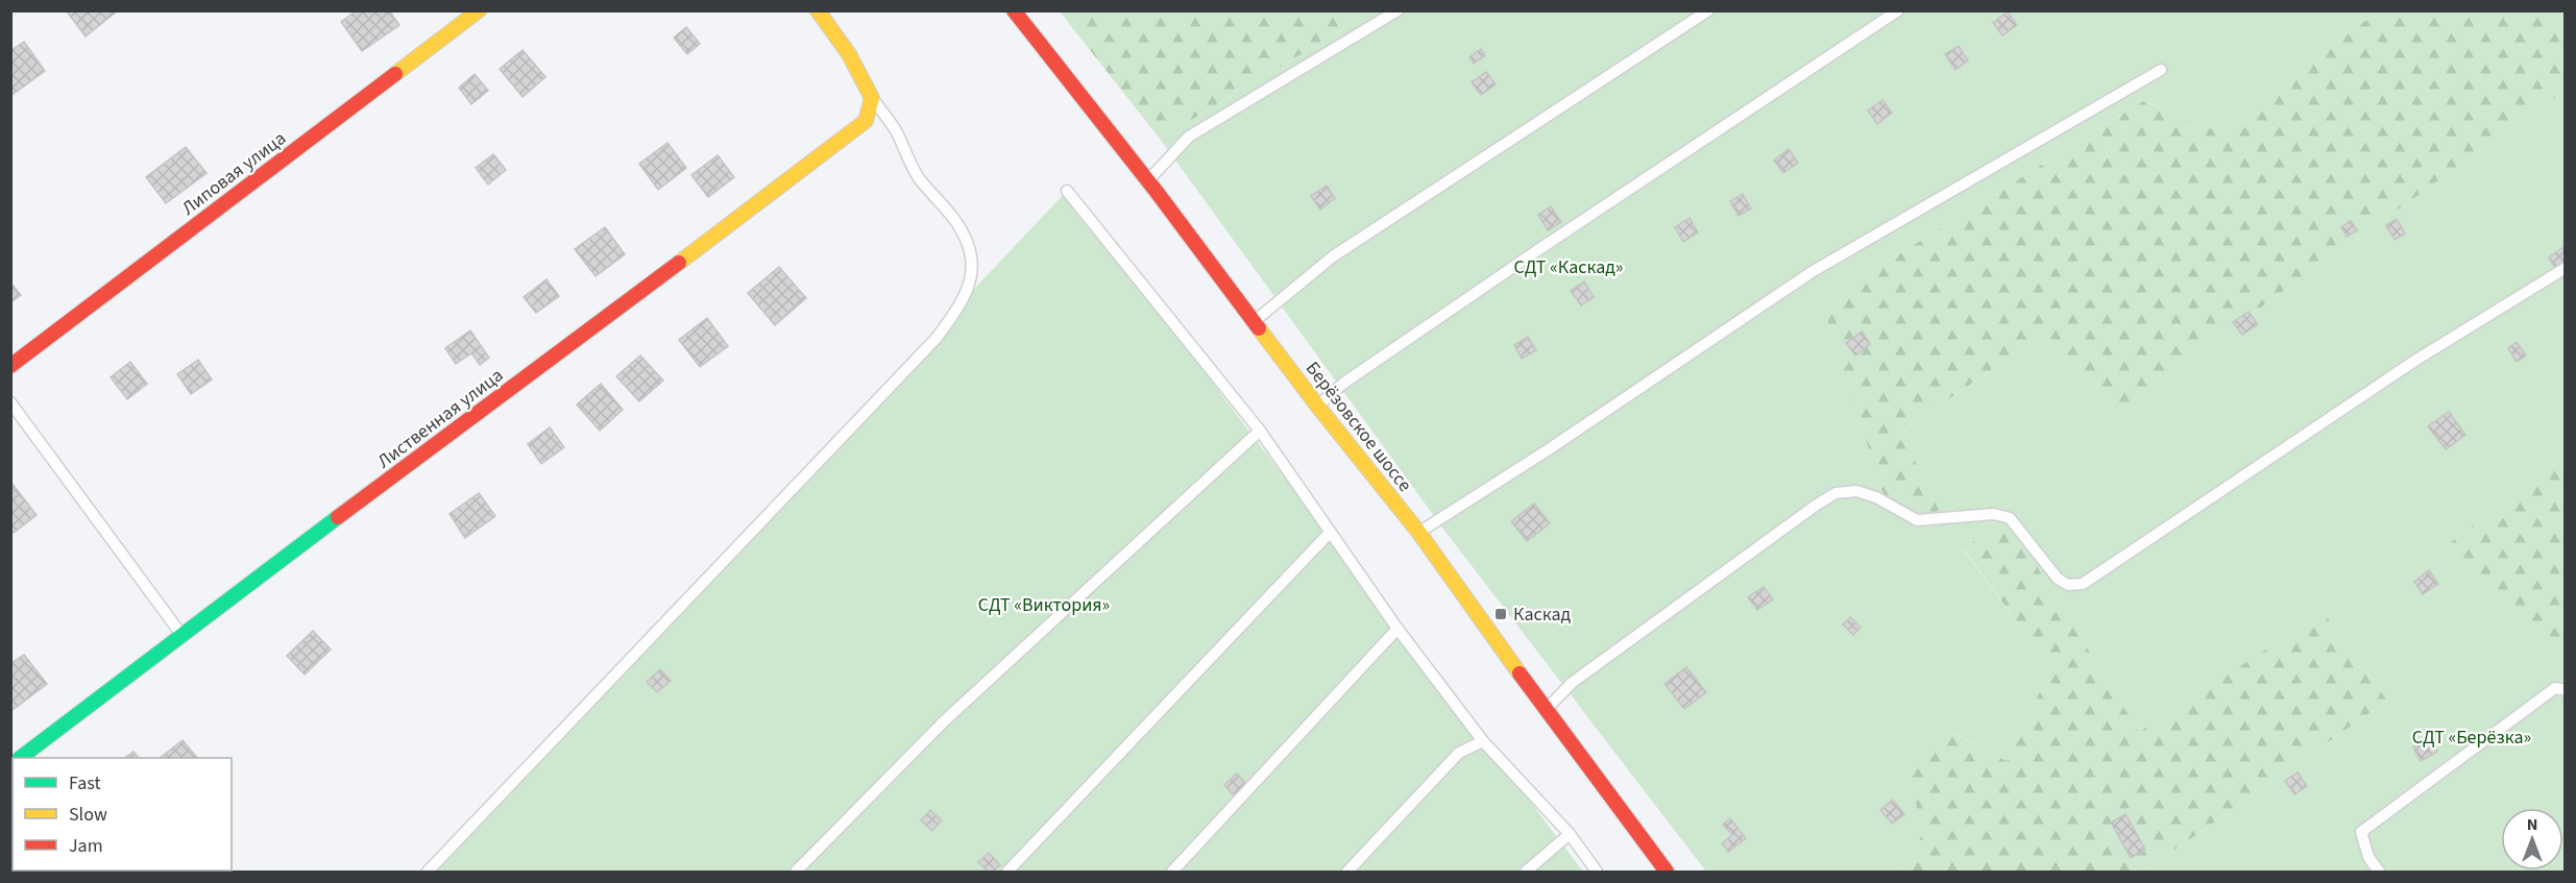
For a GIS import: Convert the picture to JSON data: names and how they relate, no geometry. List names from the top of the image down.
{
  "streets": {
    "street": ["Липовая улица", "Лиственная улица", "Берёзовское шоссе"]
  },
  "parks": ["СДТ «Каскад»", "СДТ «Виктория»", "СДТ «Берёзка»"],
  "places": {
    "transit": ["Каскад"]
  },
  "legend": ["Fast", "Slow", "Jam"],
  "north": "top"
}
